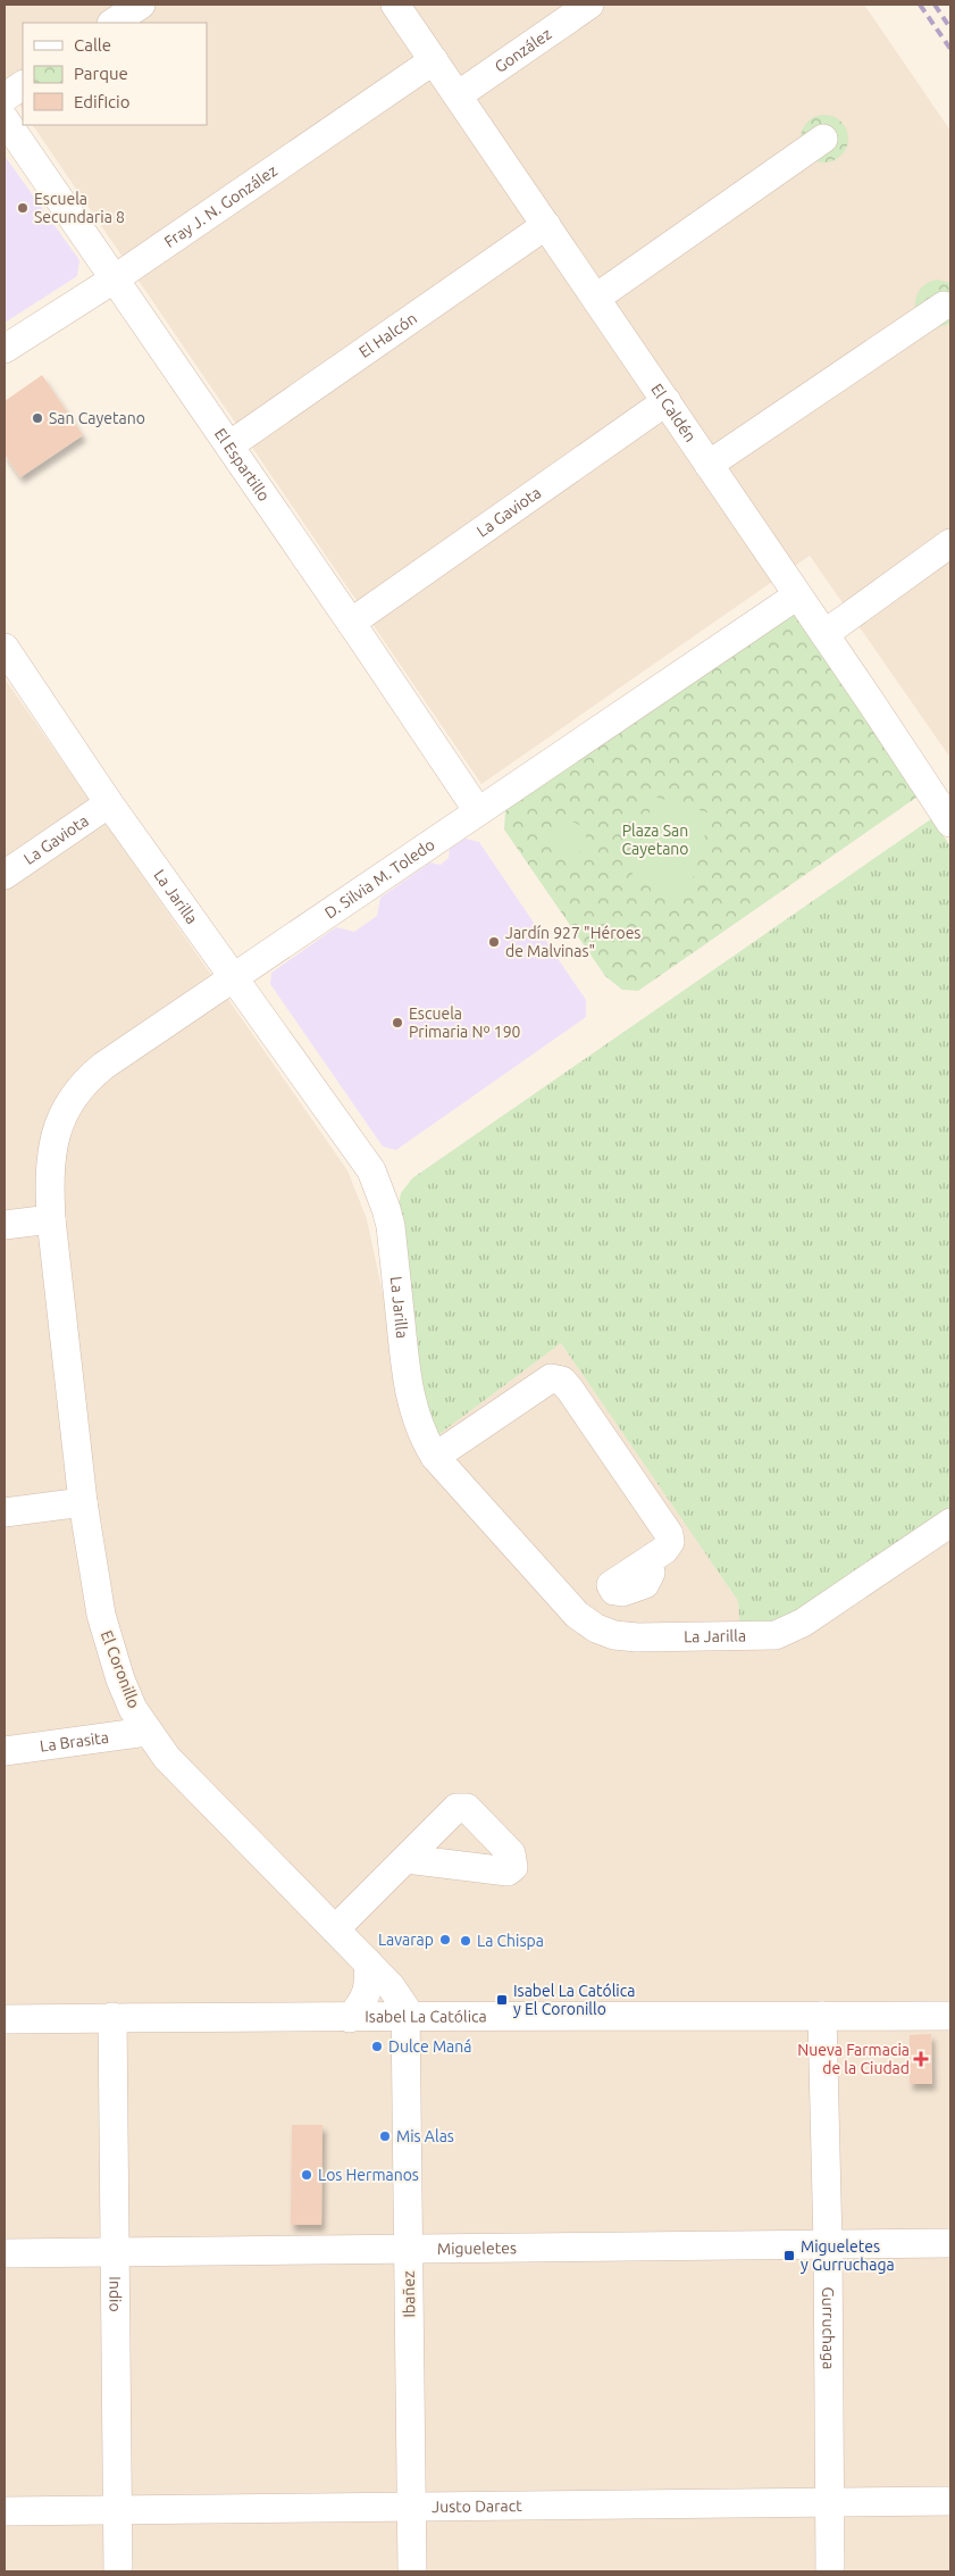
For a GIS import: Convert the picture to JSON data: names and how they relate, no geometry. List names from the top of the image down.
{
  "streets": {
    "street": [
      "González",
      "Fray J. N. González",
      "El Halcón",
      "El Caldén",
      "El Espartillo",
      "La Gaviota",
      "D. Silvia M. Toledo",
      "La Jarilla",
      "El Coronillo",
      "La Brasita",
      "Isabel La Católica",
      "Migueletes",
      "Indio",
      "Ibañez",
      "Gurruchaga",
      "Justo Daract"
    ]
  },
  "crossings": [
    ["González", "El Caldén"],
    ["Fray J. N. González", "El Caldén"],
    ["Fray J. N. González", "El Espartillo"],
    ["El Halcón", "El Caldén"],
    ["El Halcón", "El Espartillo"],
    ["El Caldén", "La Gaviota"],
    ["El Caldén", "D. Silvia M. Toledo"],
    ["El Espartillo", "La Gaviota"],
    ["El Espartillo", "D. Silvia M. Toledo"],
    ["La Gaviota", "La Jarilla"],
    ["D. Silvia M. Toledo", "La Jarilla"],
    ["D. Silvia M. Toledo", "El Coronillo"],
    ["El Coronillo", "La Brasita"],
    ["El Coronillo", "Isabel La Católica"],
    ["El Coronillo", "Ibañez"],
    ["Isabel La Católica", "Indio"],
    ["Isabel La Católica", "Ibañez"],
    ["Isabel La Católica", "Gurruchaga"],
    ["Migueletes", "Indio"],
    ["Migueletes", "Ibañez"],
    ["Migueletes", "Gurruchaga"],
    ["Indio", "Justo Daract"],
    ["Ibañez", "Justo Daract"],
    ["Gurruchaga", "Justo Daract"]
  ],
  "parks": ["Plaza San Cayetano"],
  "places": {
    "other": [
      "Escuela Secundaria 8",
      "San Cayetano",
      "Jardín 927 \"Héroes de Malvinas\"",
      "Escuela Primaria Nº 190",
      "Lavarap",
      "La Chispa",
      "Dulce Maná",
      "Mis Alas",
      "Los Hermanos"
    ],
    "transit": ["Isabel La Católica y El Coronillo", "Migueletes y Gurruchaga"],
    "health": ["Nueva Farmacia de la Ciudad"]
  },
  "legend": ["Calle", "Parque", "Edificio"]
}
